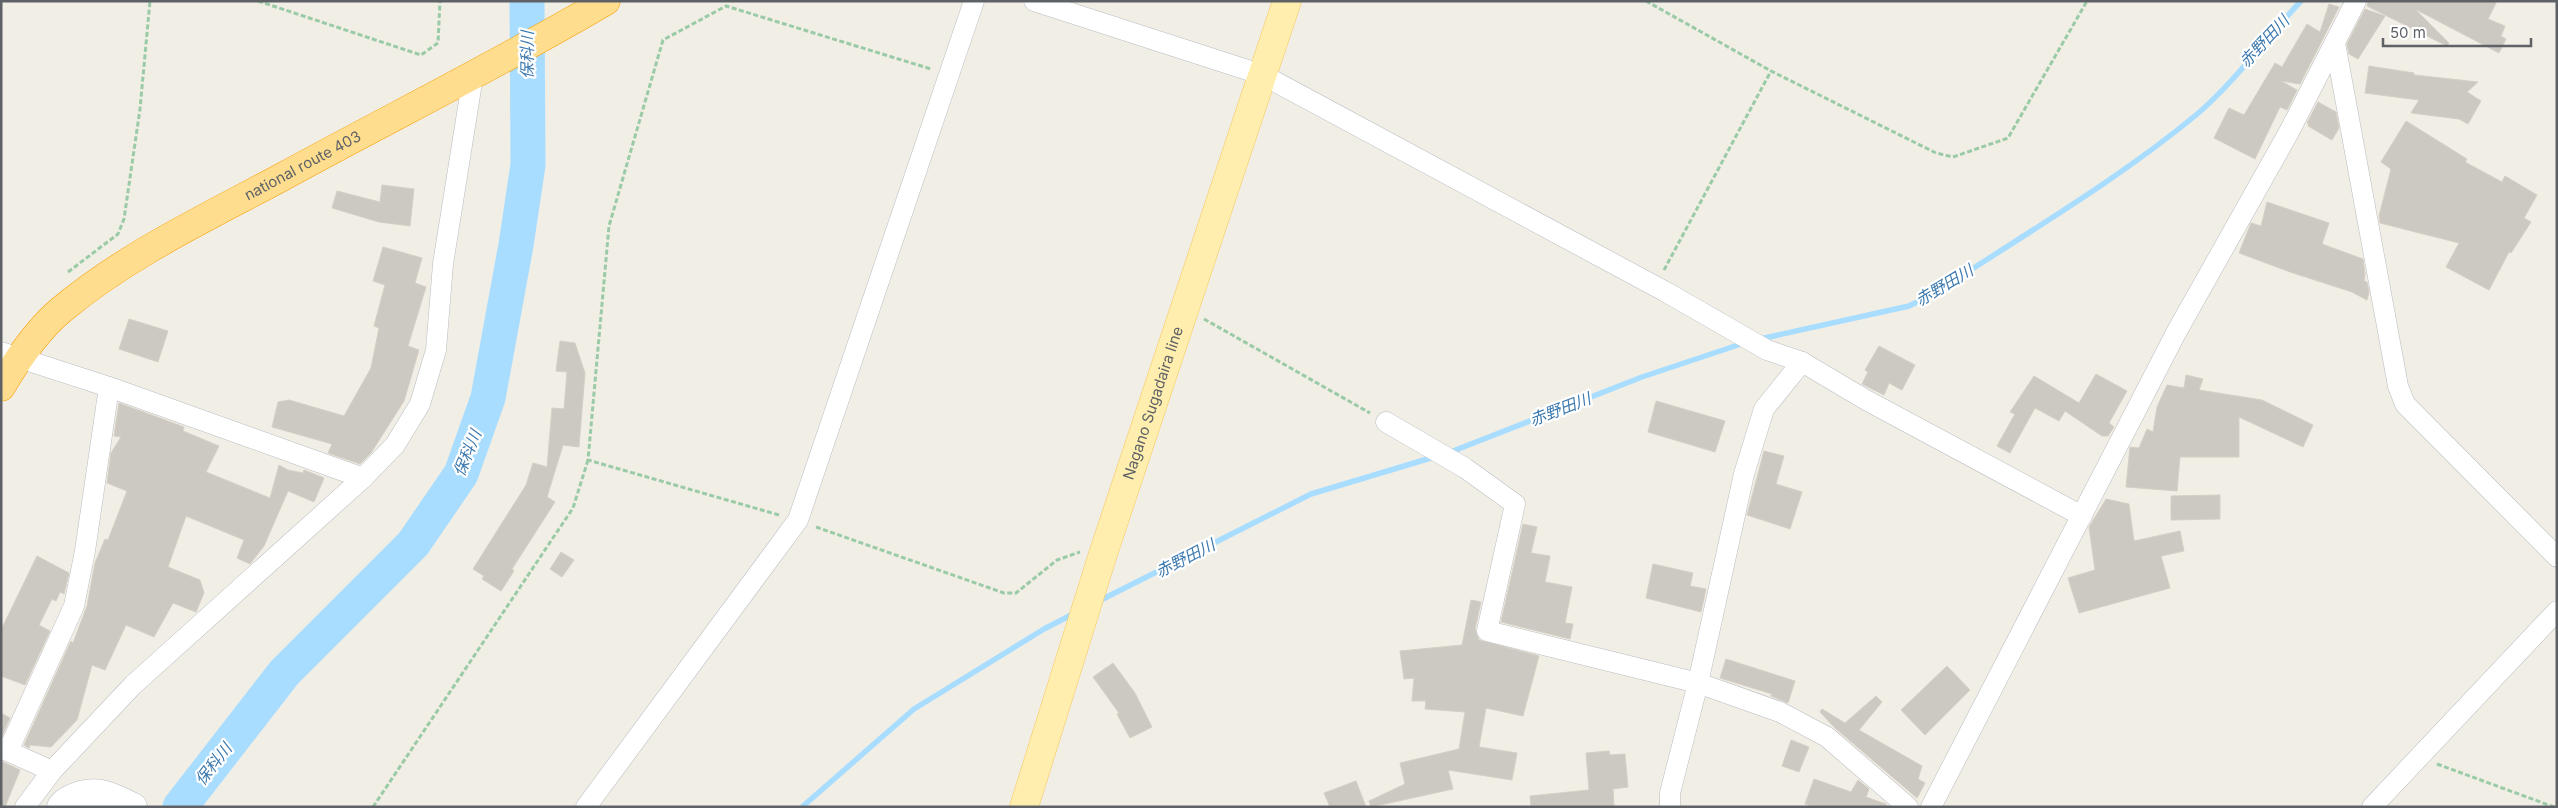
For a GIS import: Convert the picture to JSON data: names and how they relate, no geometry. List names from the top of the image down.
{
  "streets": {
    "highway": ["national route 403"],
    "main road": ["Nagano Sugadaira line"]
  },
  "water": ["赤野田川", "保科川"],
  "scale_bar": "50 m"
}
